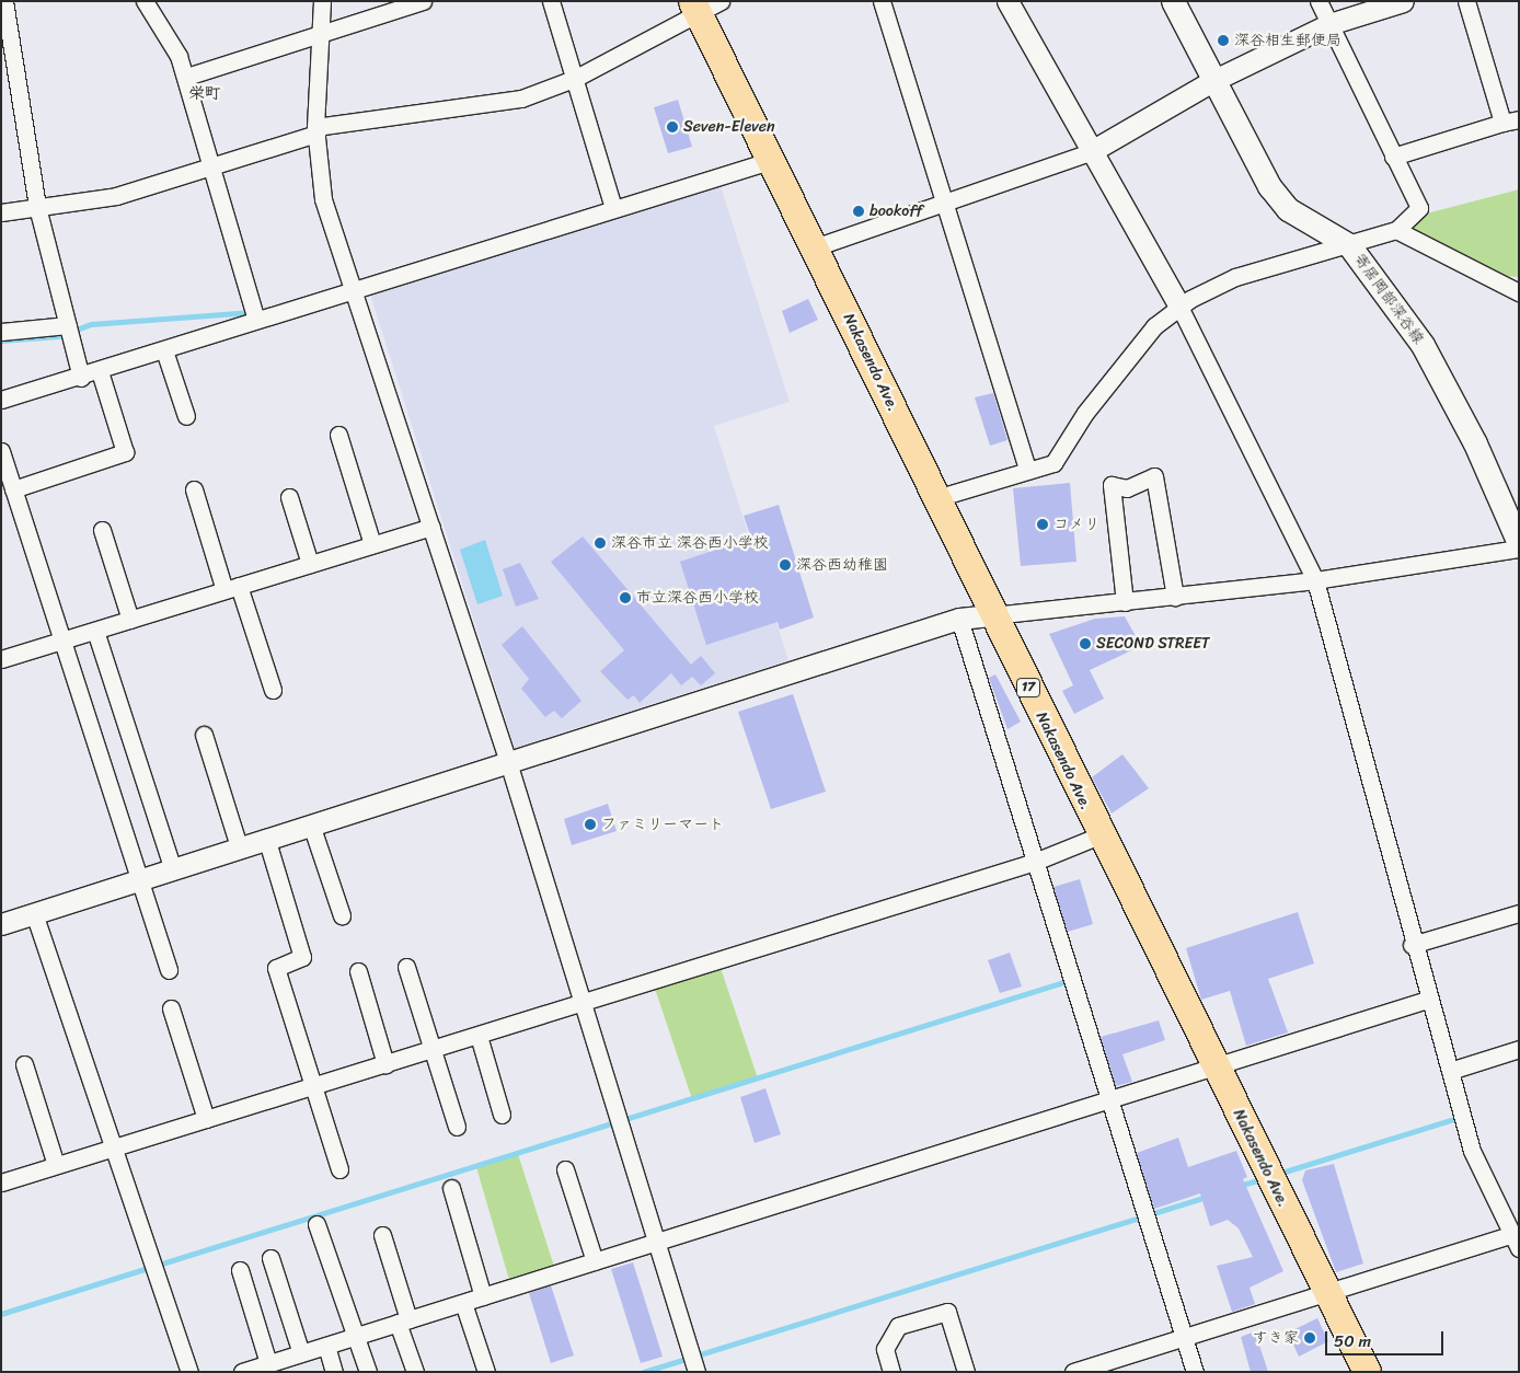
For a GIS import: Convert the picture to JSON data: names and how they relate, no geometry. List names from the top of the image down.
{
  "streets": {
    "highway": ["Nakasendo Ave.", "17"],
    "main road": ["寄居岡部深谷線"]
  },
  "districts": ["栄町"],
  "places": [
    "深谷相生郵便局",
    "Seven-Eleven",
    "bookoff",
    "コメリ",
    "深谷市立 深谷西小学校",
    "深谷西幼稚園",
    "市立深谷西小学校",
    "SECOND STREET",
    "ファミリーマート",
    "すき家"
  ],
  "scale_bar": "50 m"
}
